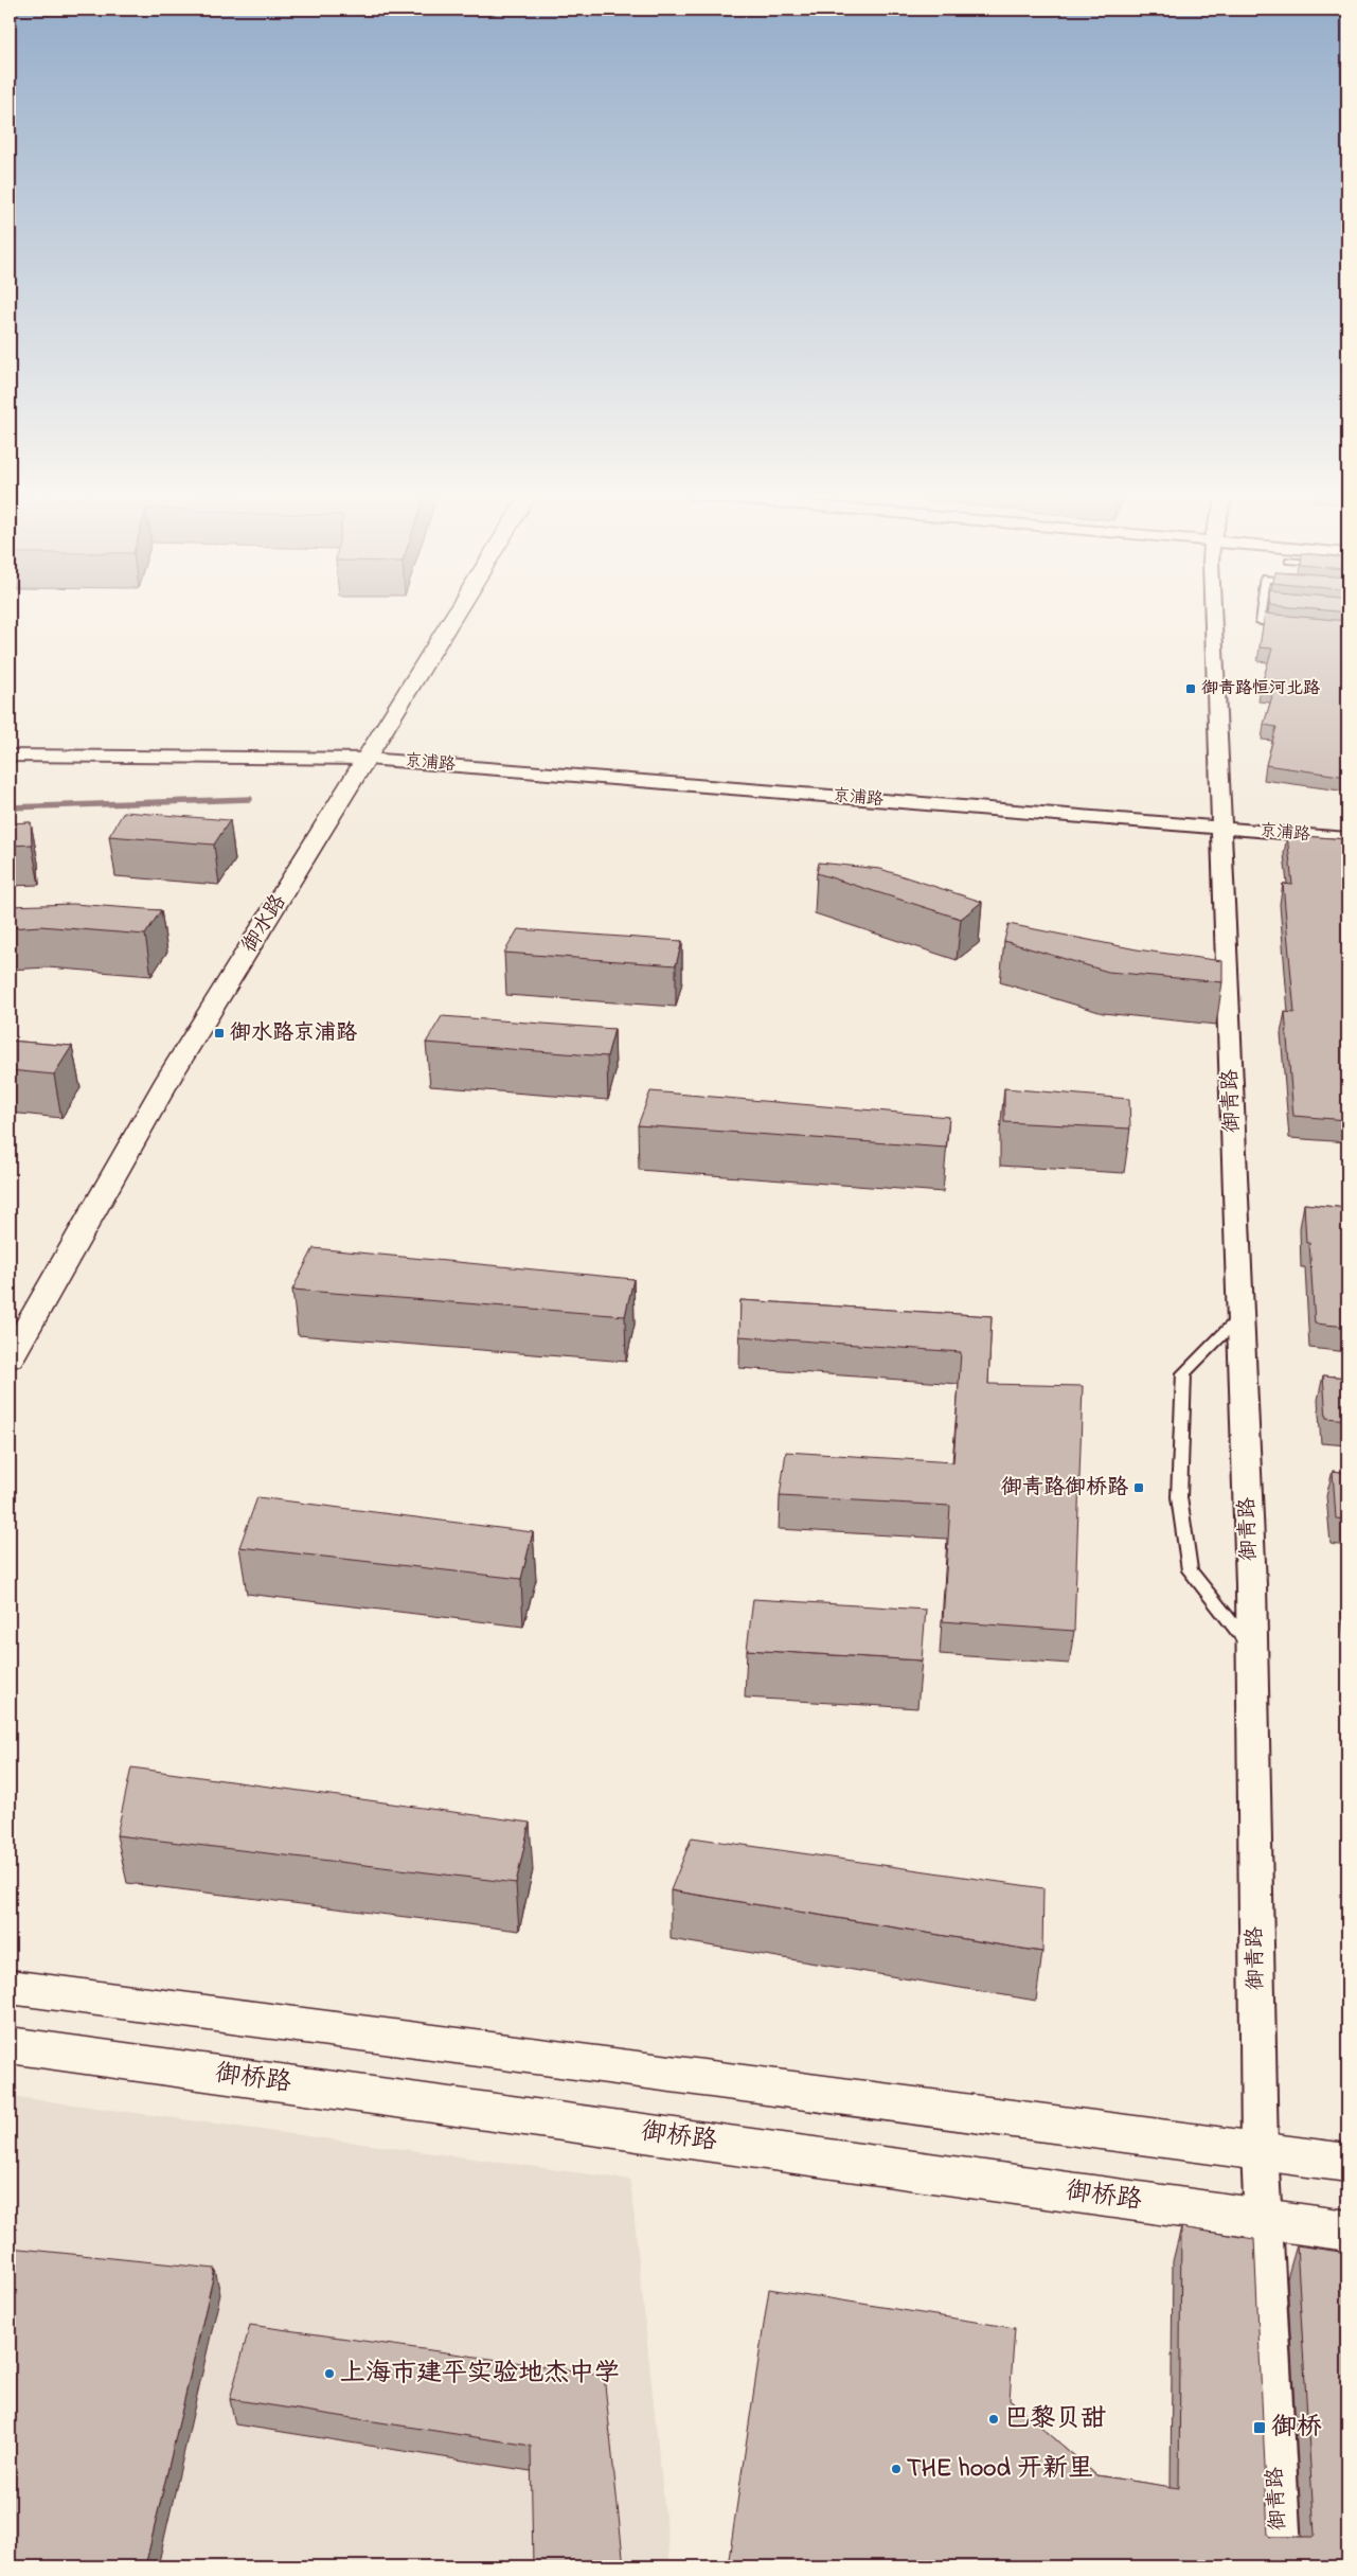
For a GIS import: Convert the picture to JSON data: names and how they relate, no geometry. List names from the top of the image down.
{
  "streets": {
    "street": [
      "京浦路",
      "御水路",
      "御青路",
      "御桥路"
    ]
  },
  "crossings": [
    ["京浦路", "御水路"],
    ["京浦路", "御青路"],
    ["御青路", "御桥路"]
  ],
  "places": {
    "transit": [
      "御青路恒河北路",
      "御水路京浦路",
      "御青路御桥路",
      "御桥"
    ],
    "other": ["上海市建平实验地杰中学", "巴黎贝甜", "THE hood 开新里"]
  }
}
